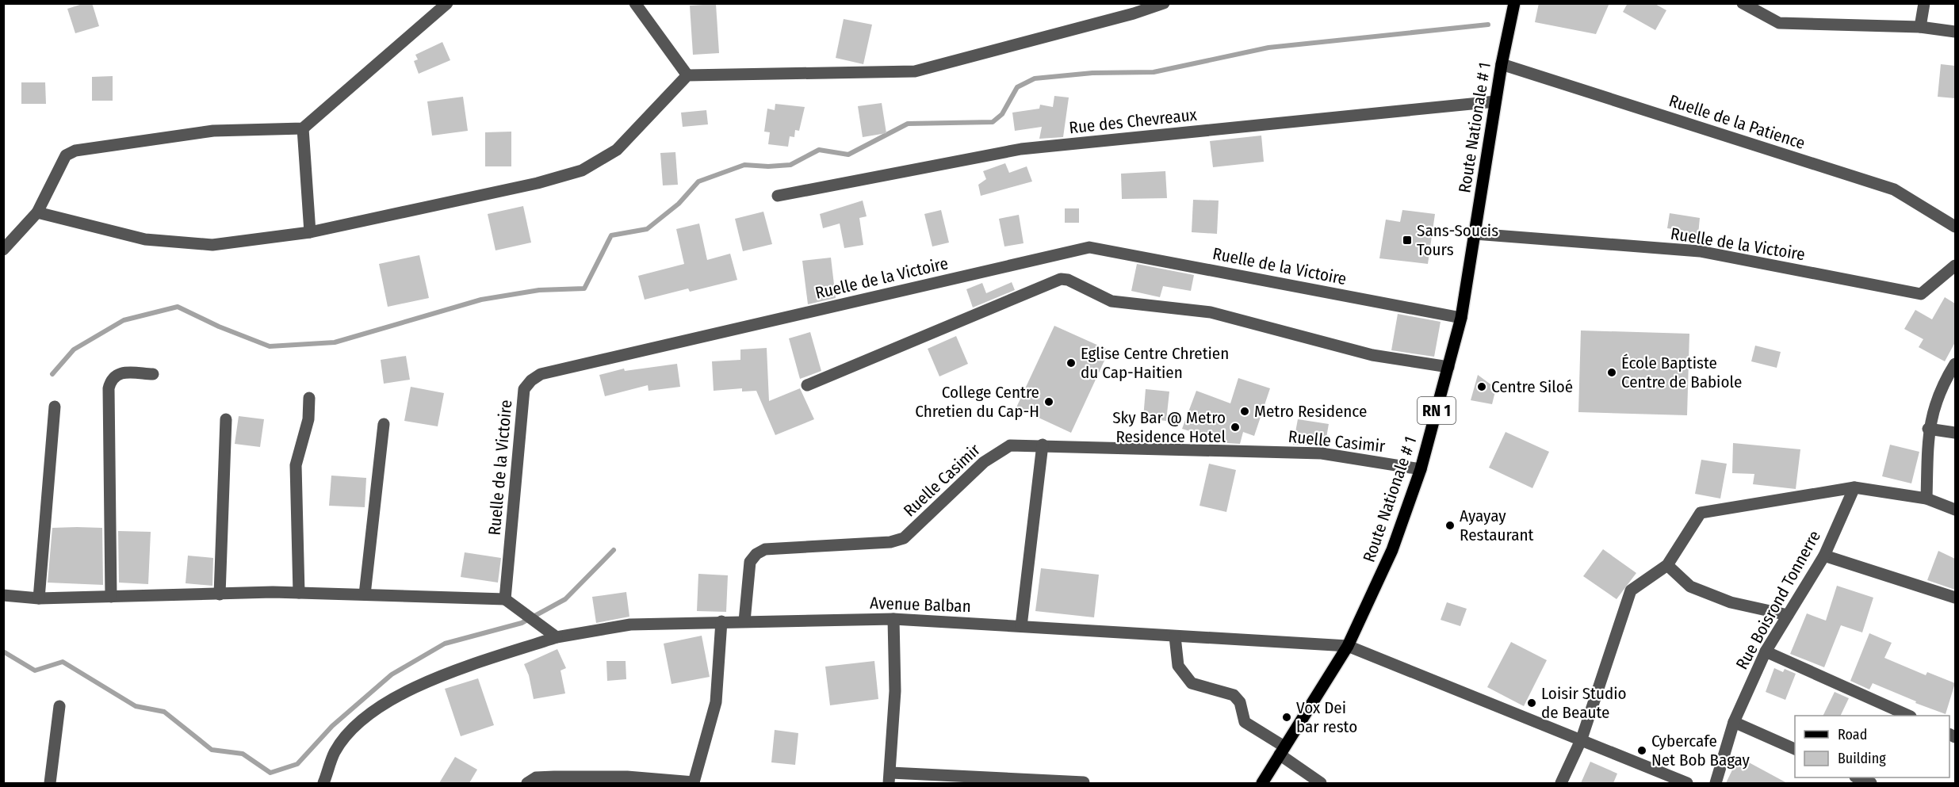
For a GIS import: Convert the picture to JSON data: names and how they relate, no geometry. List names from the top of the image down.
{
  "streets": {
    "main road": ["Route Nationale # 1", "RN 1"],
    "street": [
      "Rue des Chevreaux",
      "Ruelle de la Patience",
      "Ruelle de la Victoire",
      "Ruelle Casimir",
      "Rue Boisrond Tonnerre",
      "Avenue Balban"
    ]
  },
  "crossings": [
    ["Rue des Chevreaux", "Route Nationale # 1"],
    ["Ruelle de la Patience", "Route Nationale # 1"],
    ["Route Nationale # 1", "Ruelle de la Victoire"],
    ["Route Nationale # 1", "Ruelle Casimir"],
    ["Route Nationale # 1", "Avenue Balban"],
    ["Ruelle Casimir", "Avenue Balban"]
  ],
  "places": {
    "transit": ["Sans-Soucis Tours"],
    "other": [
      "Eglise Centre Chretien du Cap-Haitien",
      "École Baptiste Centre de Babiole",
      "Centre Siloé",
      "College Centre Chretien du Cap-H",
      "Metro Residence",
      "Sky Bar @ Metro Residence Hotel",
      "Ayayay Restaurant",
      "Loisir Studio de Beaute",
      "Vox Dei bar resto",
      "Cybercafe Net Bob Bagay"
    ]
  },
  "legend": ["Road", "Building"]
}
